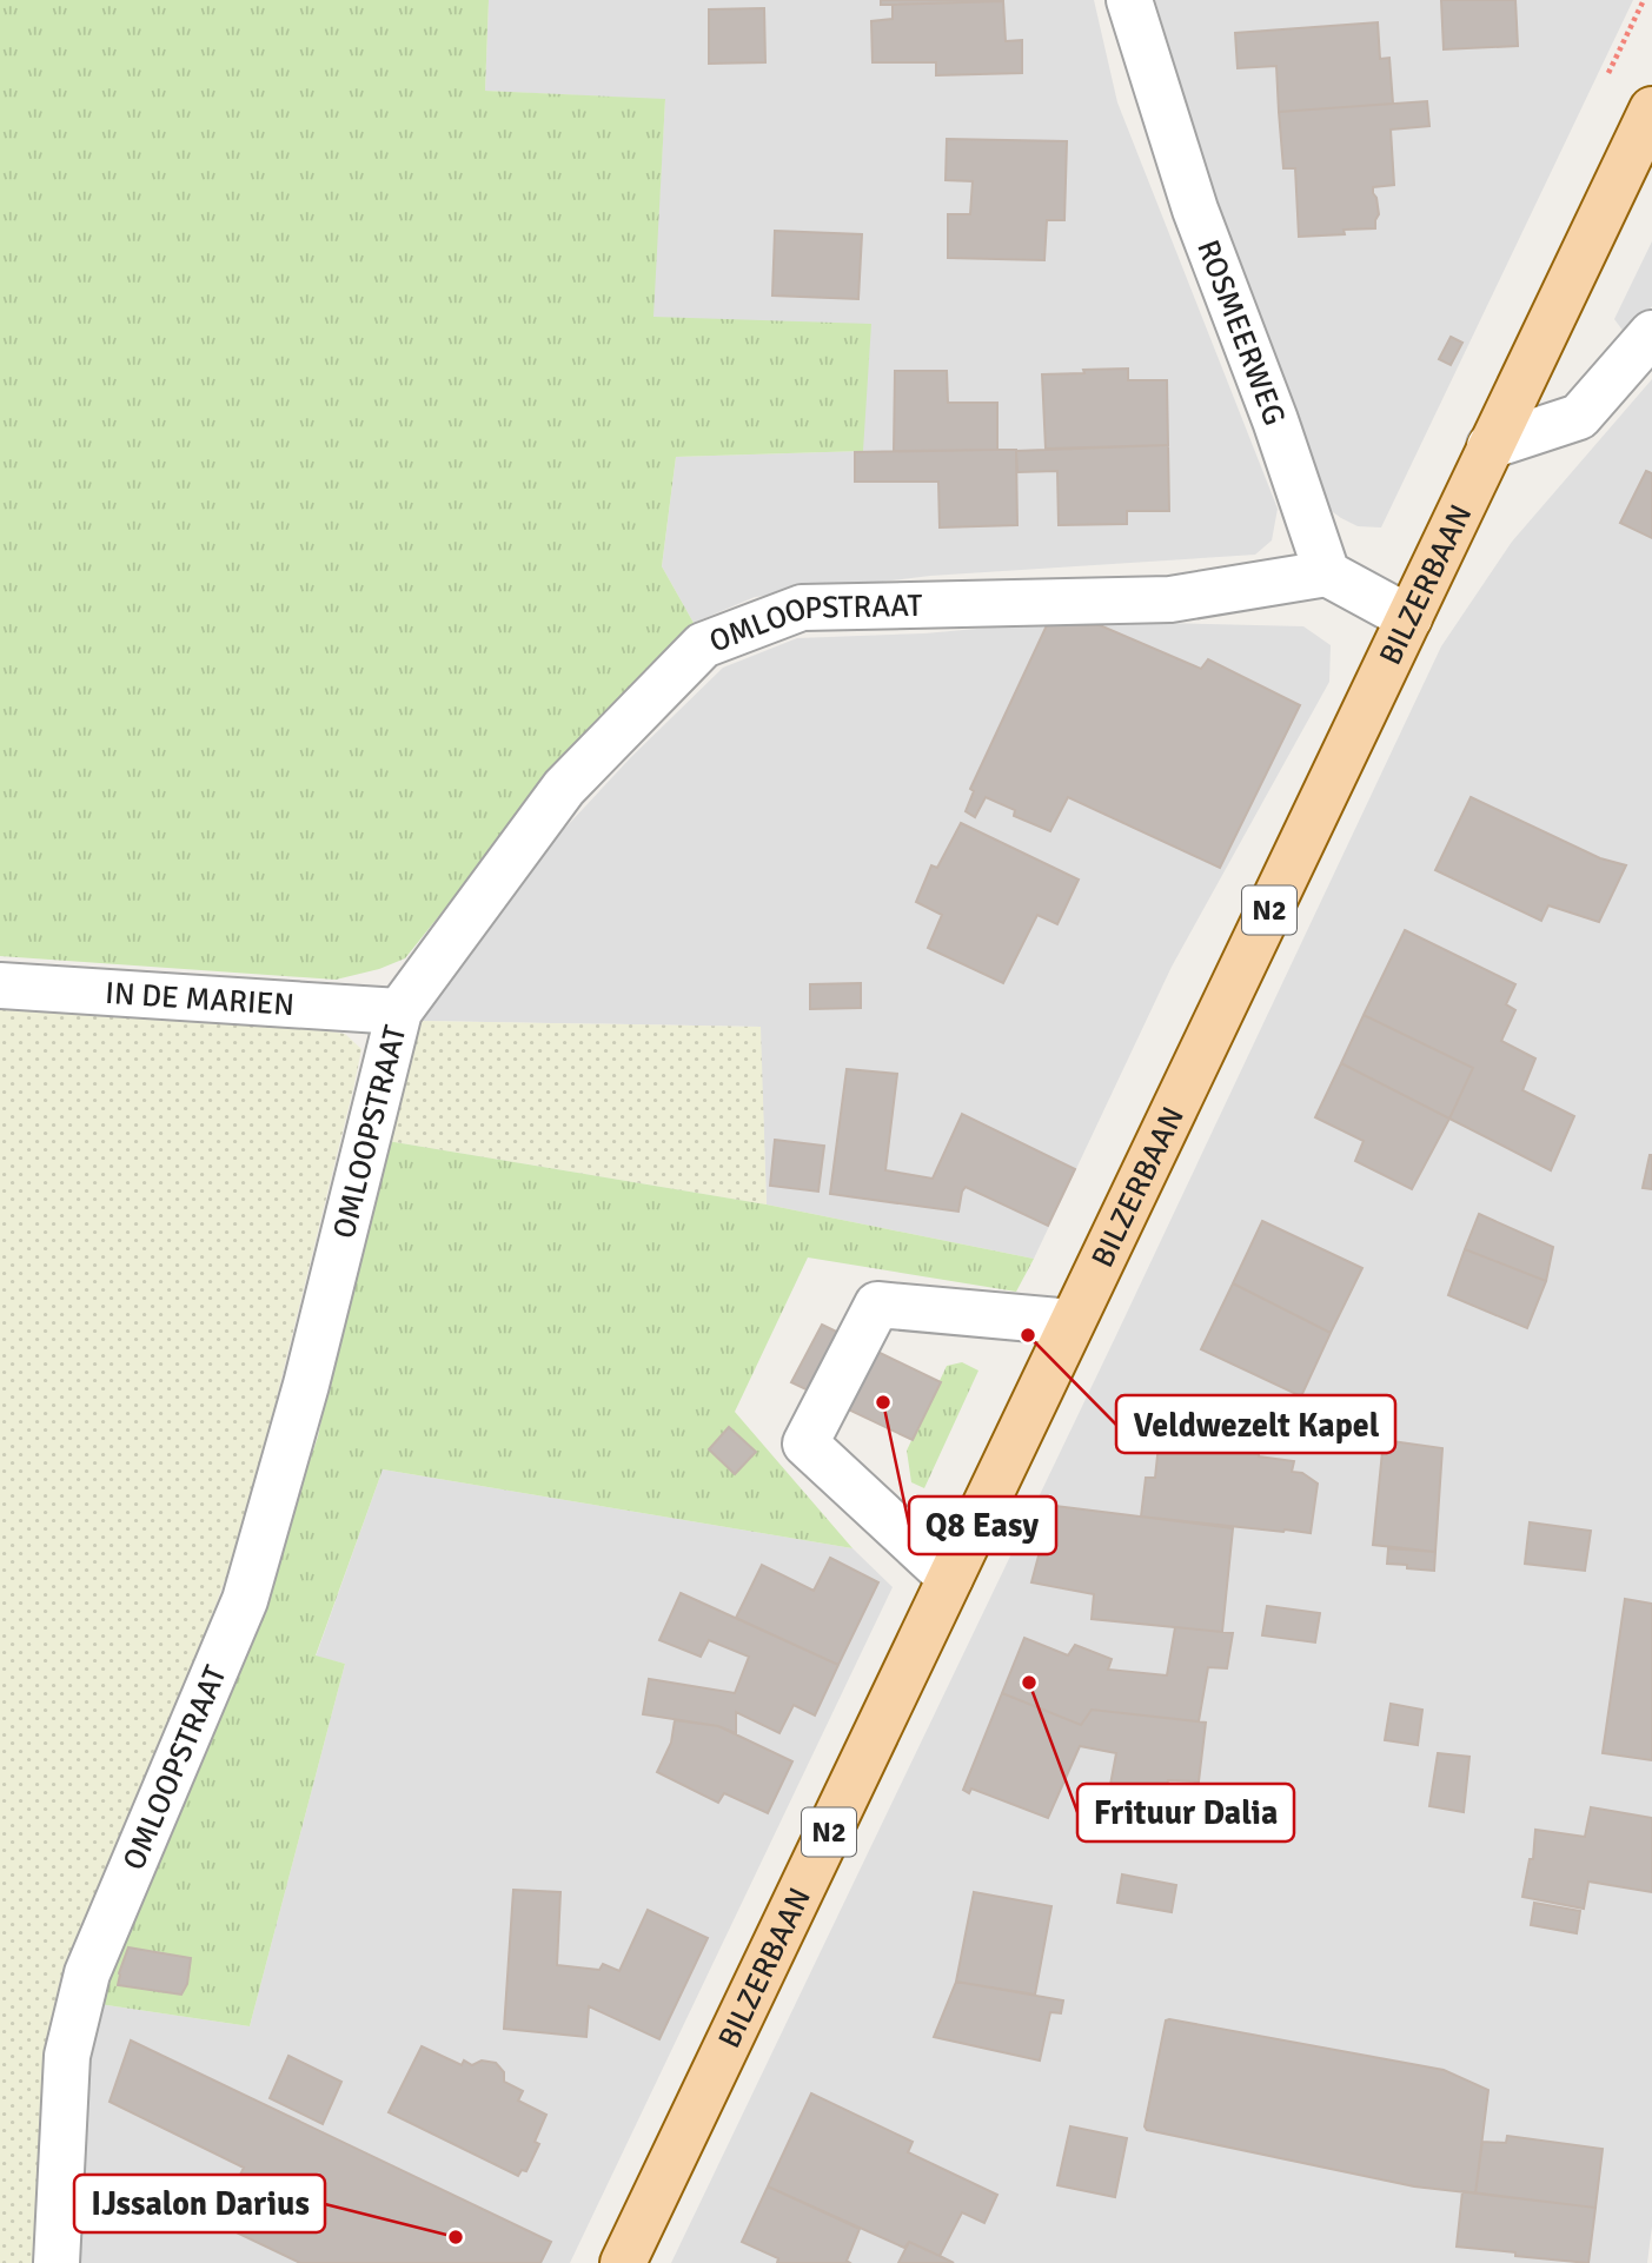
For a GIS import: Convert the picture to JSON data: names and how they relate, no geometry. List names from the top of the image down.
{
  "streets": {
    "main road": ["BILZERBAAN", "N2"],
    "street": ["ROSMEERWEG", "OMLOOPSTRAAT", "IN DE MARIEN"]
  },
  "crossings": [
    ["ROSMEERWEG", "OMLOOPSTRAAT"],
    ["OMLOOPSTRAAT", "IN DE MARIEN"]
  ],
  "places": [
    "Veldwezelt Kapel",
    "Q8 Easy",
    "Frituur Dalia",
    "IJssalon Darius"
  ]
}
